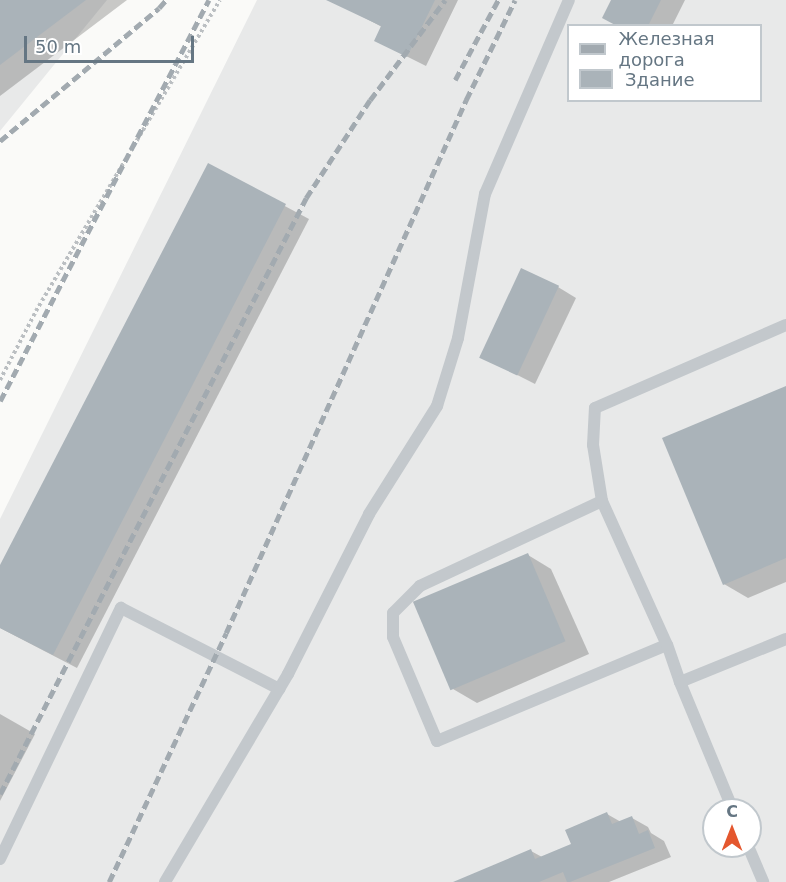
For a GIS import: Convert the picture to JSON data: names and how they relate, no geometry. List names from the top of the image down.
{
  "legend": ["Железная дорога", "Здание"],
  "scale_bar": "50 m",
  "north": "top"
}
